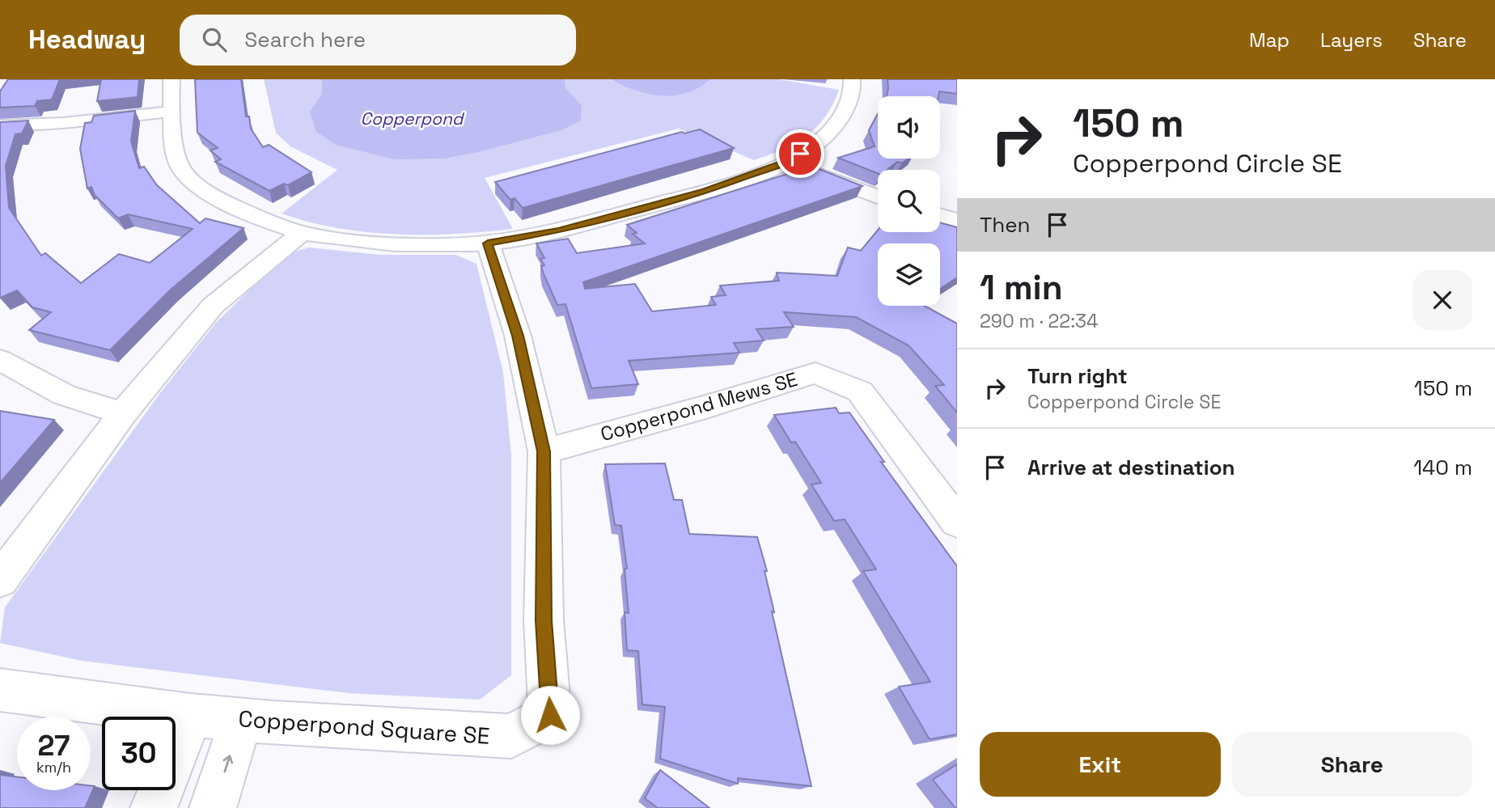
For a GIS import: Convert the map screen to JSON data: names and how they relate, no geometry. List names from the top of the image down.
{
  "streets": {
    "street": ["Copperpond Mews SE", "Copperpond Square SE"]
  },
  "crossings": [
    ["Copperpond Mews SE", "Copperpond Square SE"]
  ],
  "water": ["Copperpond"],
  "page": {
    "header": "Headway",
    "search": "Search here",
    "nav": ["Map", "Layers", "Share"],
    "turn": ["150 m", "Copperpond Circle SE"],
    "then": "Then",
    "heading": ["1 min", "290 m · 22:34"],
    "list": [
      {
        "name": "Turn right",
        "note": "Copperpond Circle SE",
        "value": "150 m"
      },
      {
        "name": "Arrive at destination",
        "value": "140 m"
      }
    ],
    "speed": "27 km/h",
    "limit": "30",
    "buttons": ["Exit", "Share"]
  }
}
